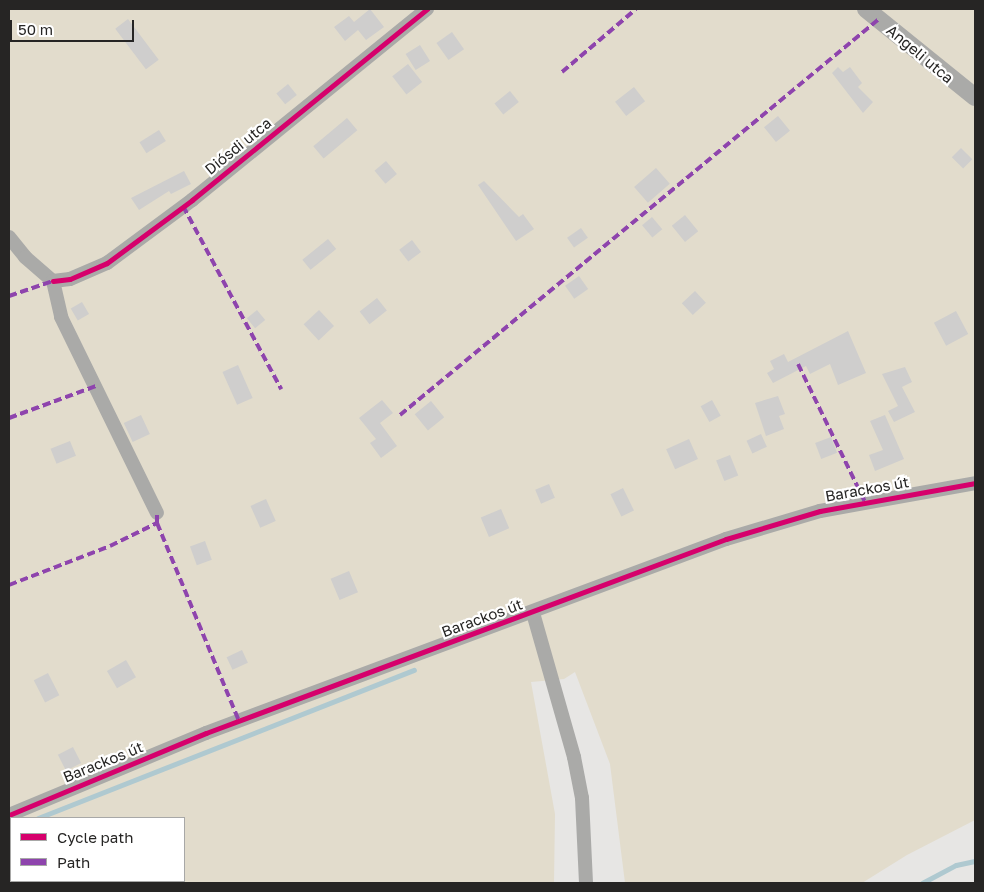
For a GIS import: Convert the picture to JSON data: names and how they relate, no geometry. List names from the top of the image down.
{
  "streets": {
    "street": ["Angeli utca", "Diósdi utca", "Barackos út"]
  },
  "legend": ["Cycle path", "Path"],
  "scale_bar": "50 m"
}
